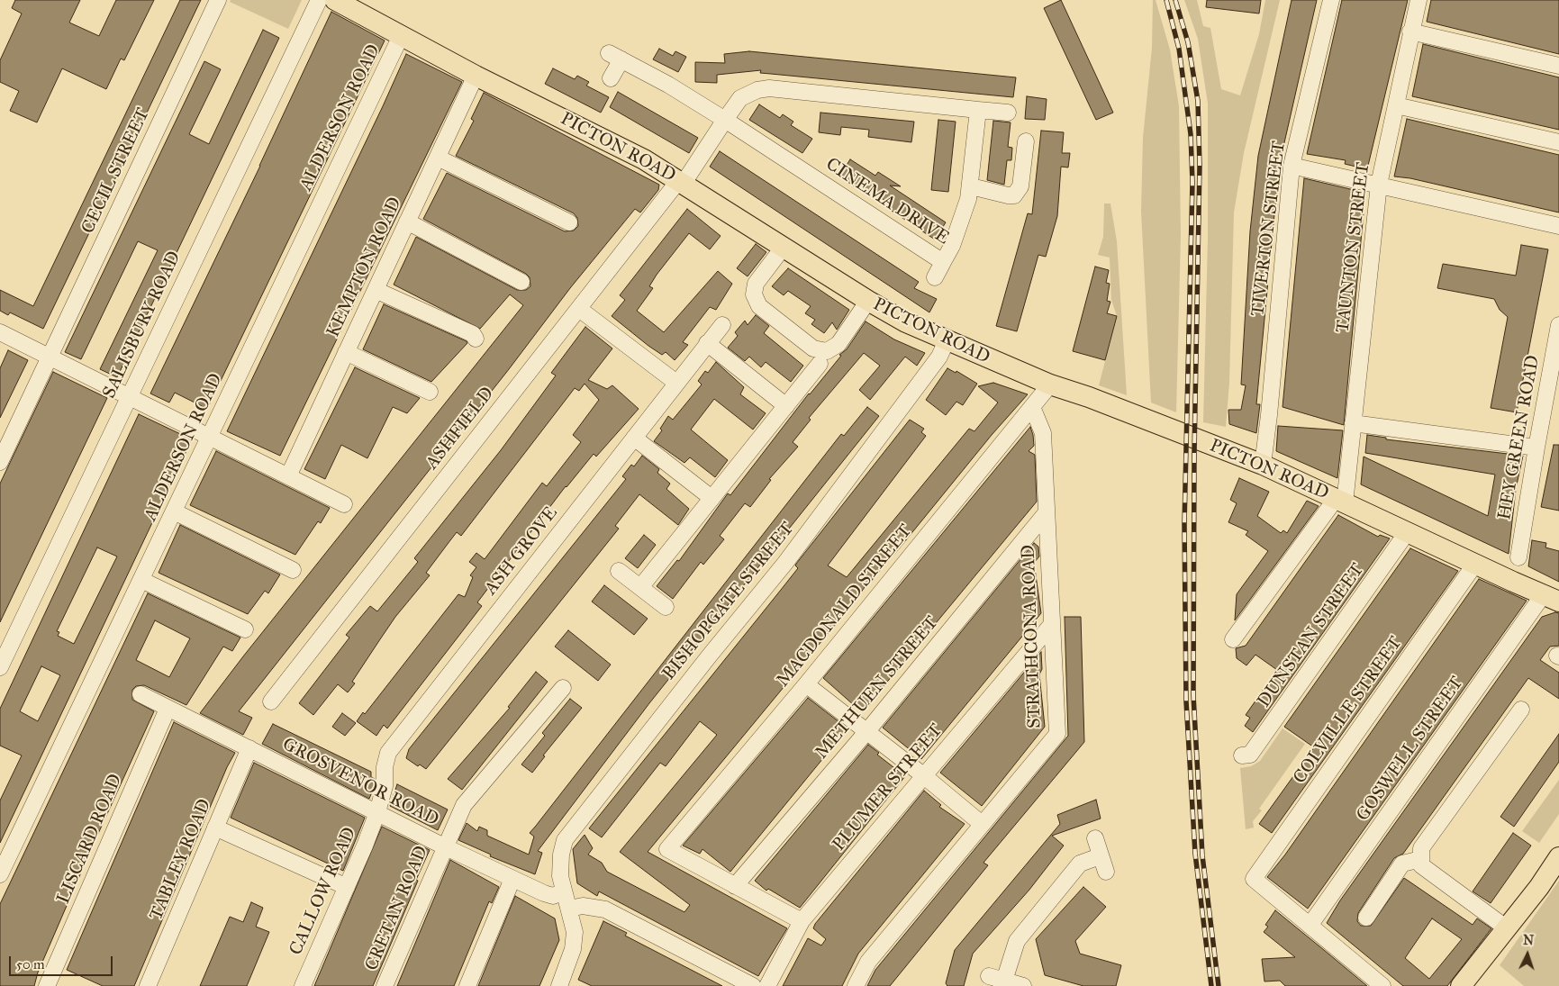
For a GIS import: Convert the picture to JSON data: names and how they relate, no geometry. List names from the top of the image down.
{
  "streets": {
    "main road": ["PICTON ROAD"],
    "street": [
      "ALDERSON ROAD",
      "CECIL STREET",
      "CINEMA DRIVE",
      "TIVERTON STREET",
      "TAUNTON STREET",
      "KEMPTON ROAD",
      "SALISBURY ROAD",
      "ASHFIELD",
      "HEY GREEN ROAD",
      "ASH GROVE",
      "BISHOPGATE STREET",
      "MACDONALD STREET",
      "DUNSTAN STREET",
      "STRATHCONA ROAD",
      "METHUEN STREET",
      "COLVILLE STREET",
      "GOSWELL STREET",
      "GROSVENOR ROAD",
      "PLUMER STREET",
      "LISCARD ROAD",
      "TABLEY ROAD",
      "CALLOW ROAD",
      "CRETAN ROAD"
    ]
  },
  "crossings": [
    ["ALDERSON ROAD", "PICTON ROAD"],
    ["PICTON ROAD", "TIVERTON STREET"],
    ["PICTON ROAD", "TAUNTON STREET"],
    ["PICTON ROAD", "KEMPTON ROAD"],
    ["PICTON ROAD", "ASHFIELD"],
    ["PICTON ROAD", "BISHOPGATE STREET"],
    ["PICTON ROAD", "MACDONALD STREET"],
    ["PICTON ROAD", "DUNSTAN STREET"],
    ["PICTON ROAD", "COLVILLE STREET"],
    ["PICTON ROAD", "GOSWELL STREET"],
    ["ASH GROVE", "GROSVENOR ROAD"],
    ["ASH GROVE", "CALLOW ROAD"],
    ["BISHOPGATE STREET", "GROSVENOR ROAD"],
    ["MACDONALD STREET", "STRATHCONA ROAD"],
    ["MACDONALD STREET", "METHUEN STREET"],
    ["STRATHCONA ROAD", "METHUEN STREET"],
    ["STRATHCONA ROAD", "PLUMER STREET"],
    ["COLVILLE STREET", "GOSWELL STREET"],
    ["GROSVENOR ROAD", "LISCARD ROAD"],
    ["GROSVENOR ROAD", "TABLEY ROAD"],
    ["GROSVENOR ROAD", "CALLOW ROAD"],
    ["GROSVENOR ROAD", "CRETAN ROAD"]
  ],
  "scale_bar": "50 m",
  "north": "top"
}
